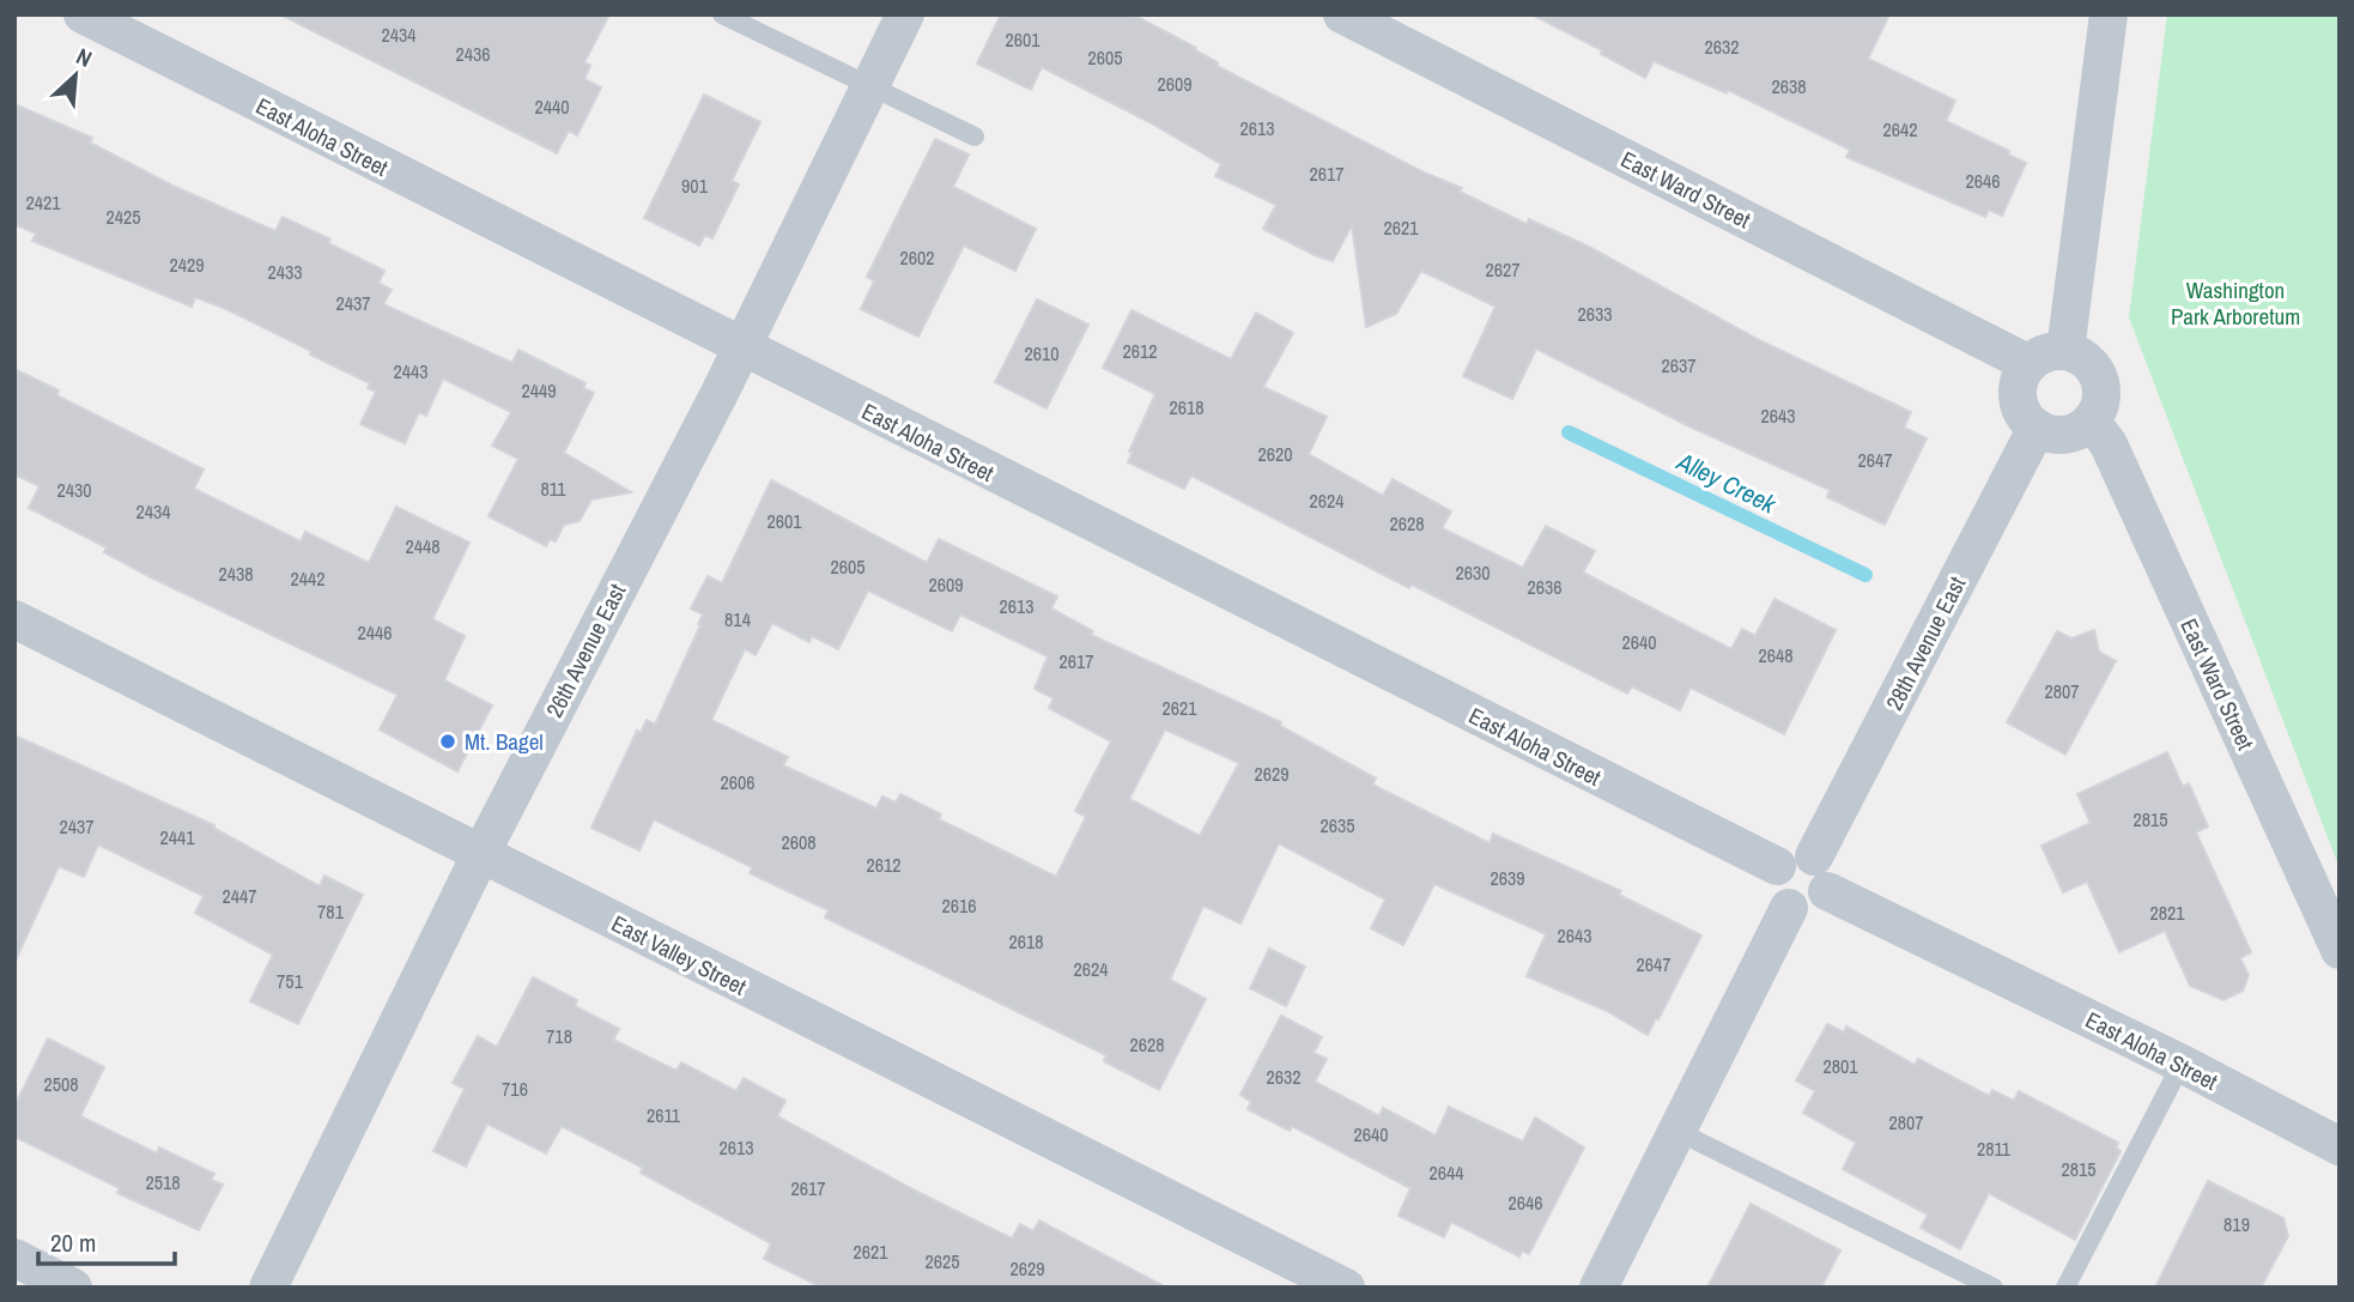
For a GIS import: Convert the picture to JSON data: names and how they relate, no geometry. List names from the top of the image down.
{
  "streets": {
    "street": [
      "East Aloha Street",
      "East Ward Street",
      "28th Avenue East",
      "26th Avenue East",
      "East Valley Street"
    ]
  },
  "crossings": [
    ["East Aloha Street", "28th Avenue East"],
    ["East Aloha Street", "26th Avenue East"],
    ["East Ward Street", "28th Avenue East"],
    ["26th Avenue East", "East Valley Street"]
  ],
  "water": ["Alley Creek"],
  "parks": ["Washington Park Arboretum"],
  "places": ["Mt. Bagel"],
  "house_numbers": [
    "2434",
    "2601",
    "2632",
    "2436",
    "2605",
    "2609",
    "2638",
    "2440",
    "2613",
    "2642",
    "2617",
    "2646",
    "901",
    "2421",
    "2425",
    "2621",
    "2602",
    "2429",
    "2627",
    "2433",
    "2437",
    "2633",
    "2612",
    "2610",
    "2637",
    "2443",
    "2449",
    "2618",
    "2643",
    "2620",
    "2647",
    "811",
    "2430",
    "2624",
    "2434",
    "2601",
    "2628",
    "2448",
    "2605",
    "2630",
    "2438",
    "2442",
    "2609",
    "2636",
    "2613",
    "814",
    "2446",
    "2640",
    "2648",
    "2617",
    "2807",
    "2621",
    "2629",
    "2606",
    "2815",
    "2635",
    "2437",
    "2441",
    "2608",
    "2612",
    "2639",
    "2447",
    "2616",
    "781",
    "2821",
    "2643",
    "2618",
    "2647",
    "2624",
    "751",
    "718",
    "2628",
    "2801",
    "2632",
    "2508",
    "716",
    "2611",
    "2807",
    "2640",
    "2613",
    "2811",
    "2815",
    "2644",
    "2518",
    "2617",
    "2646",
    "819",
    "2621",
    "2625",
    "2629"
  ],
  "scale_bar": "20 m",
  "north": "top right"
}
